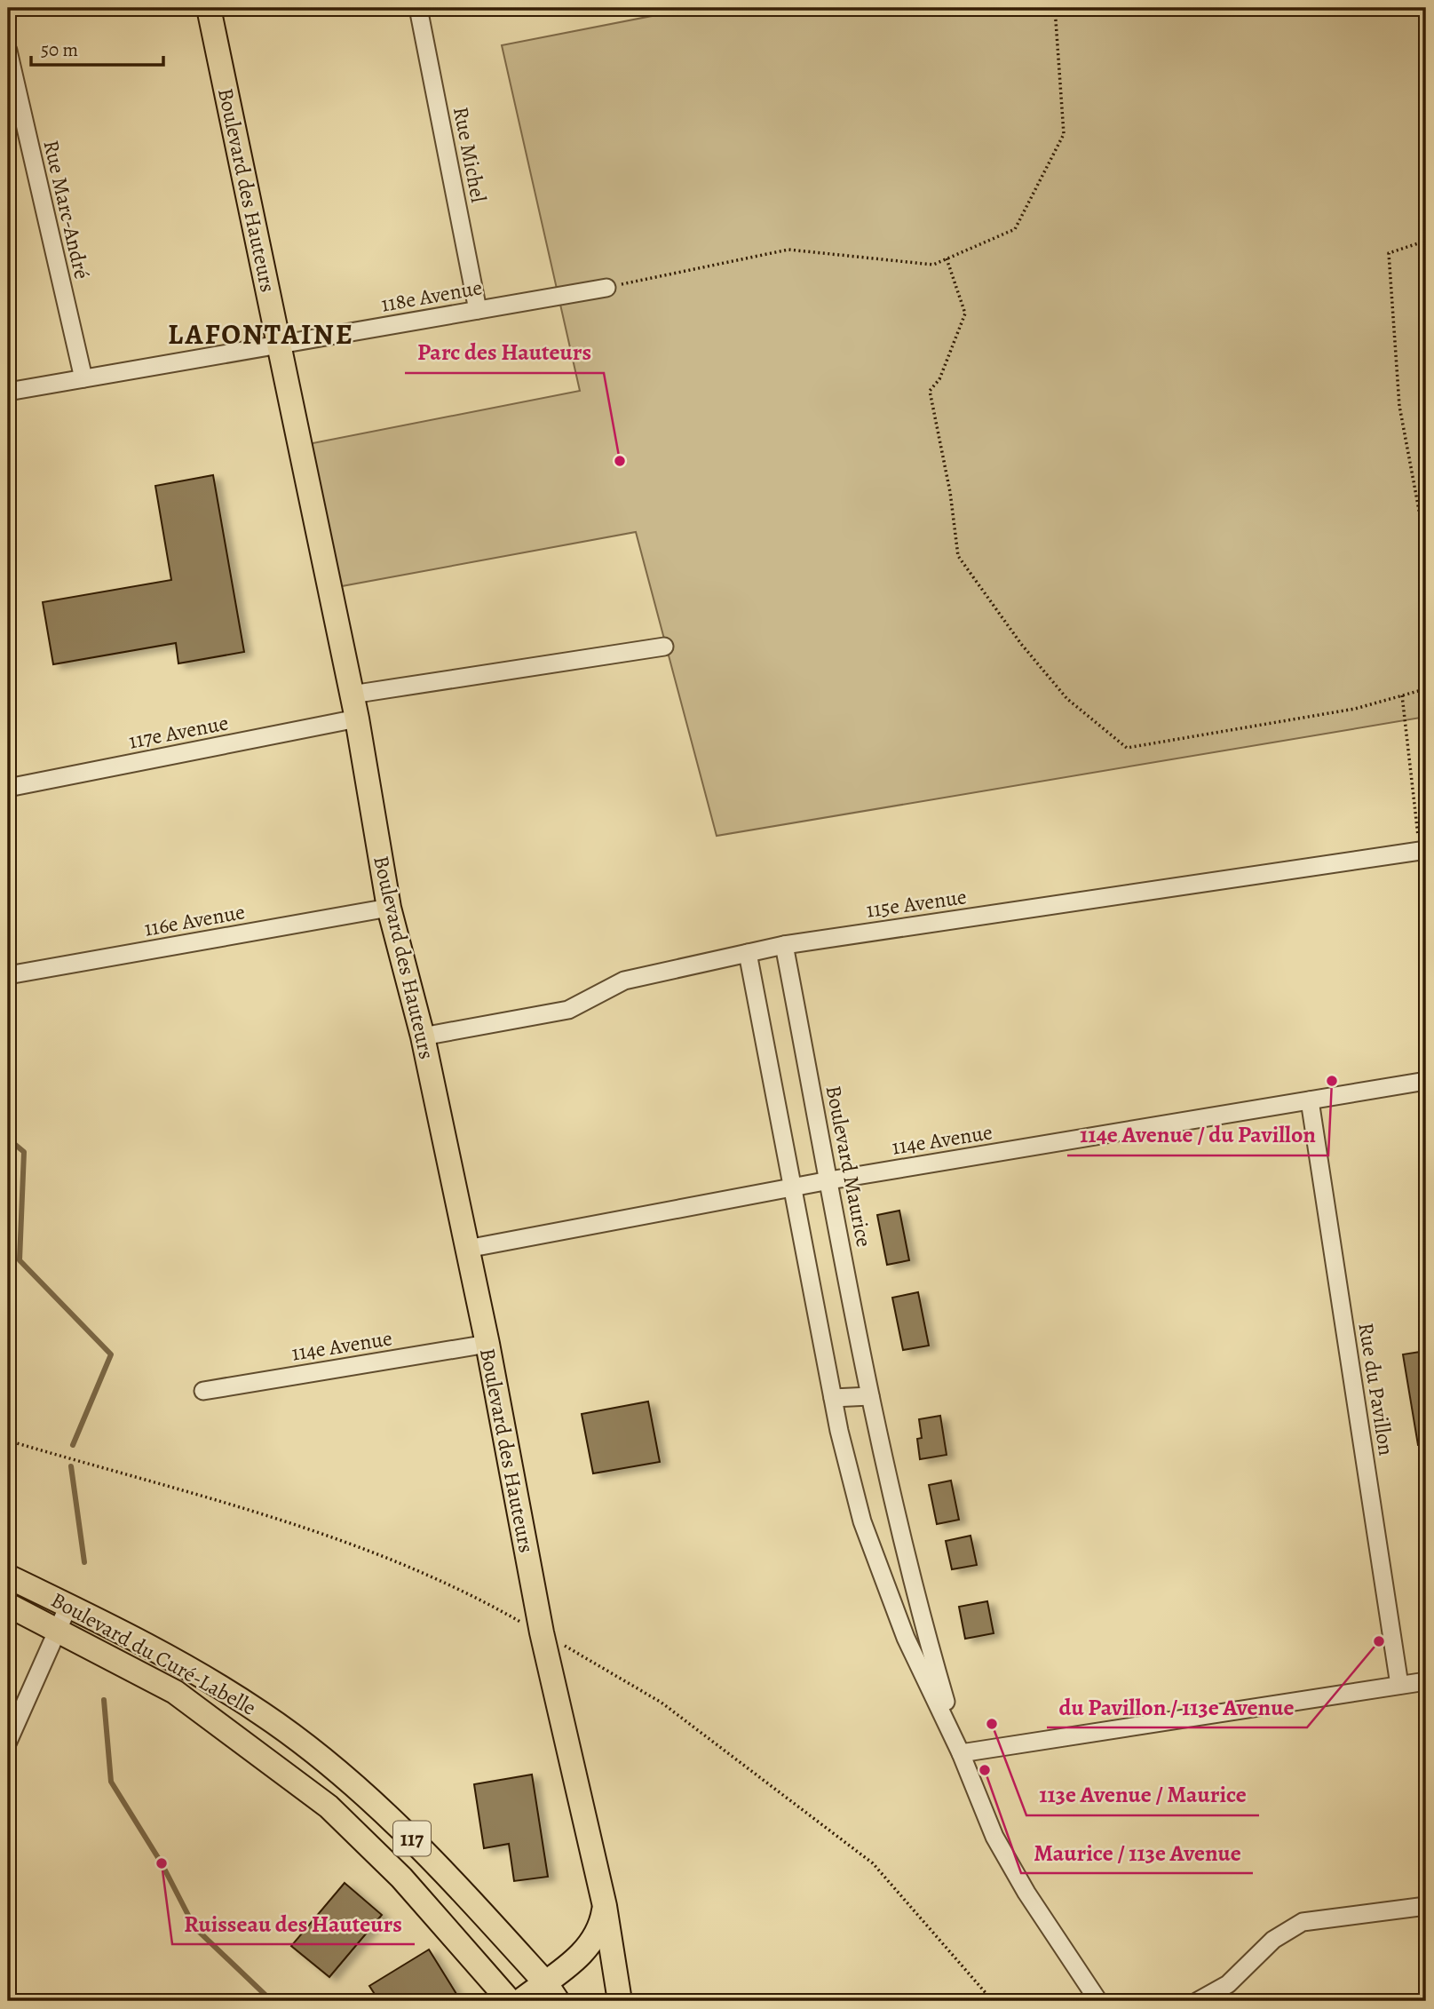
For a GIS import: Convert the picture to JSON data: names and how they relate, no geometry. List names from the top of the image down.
{
  "streets": {
    "main road": ["Boulevard des Hauteurs", "Boulevard du Curé-Labelle", "117"],
    "street": [
      "Rue Michel",
      "Rue Marc-André",
      "118e Avenue",
      "117e Avenue",
      "115e Avenue",
      "116e Avenue",
      "114e Avenue",
      "Boulevard Maurice",
      "Rue du Pavillon"
    ]
  },
  "crossings": [
    ["Rue Michel", "118e Avenue"],
    ["Boulevard des Hauteurs", "118e Avenue"],
    ["Boulevard des Hauteurs", "117e Avenue"],
    ["Boulevard des Hauteurs", "115e Avenue"],
    ["Boulevard des Hauteurs", "116e Avenue"],
    ["Boulevard des Hauteurs", "114e Avenue"],
    ["Rue Marc-André", "118e Avenue"],
    ["115e Avenue", "Boulevard Maurice"],
    ["114e Avenue", "Boulevard Maurice"],
    ["114e Avenue", "Rue du Pavillon"]
  ],
  "districts": ["LAFONTAINE"],
  "places": [
    "Parc des Hauteurs",
    "114e Avenue / du Pavillon",
    "du Pavillon / 113e Avenue",
    "113e Avenue / Maurice",
    "Maurice / 113e Avenue",
    "Ruisseau des Hauteurs"
  ],
  "scale_bar": "50 m"
}
